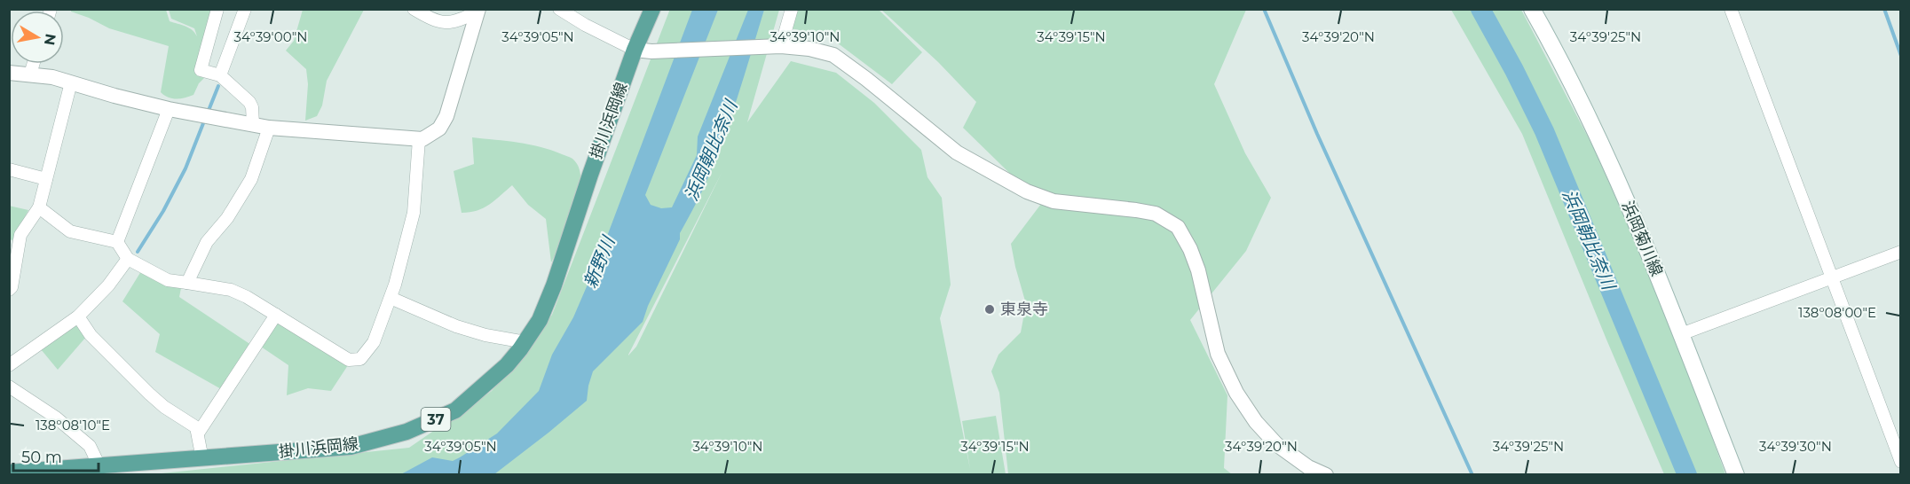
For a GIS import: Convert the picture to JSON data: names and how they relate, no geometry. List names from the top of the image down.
{
  "streets": {
    "main road": ["掛川浜岡線", "浜岡菊川線", "37"]
  },
  "water": ["浜岡朝比奈川", "新野川"],
  "places": ["東泉寺"],
  "scale_bar": "50 m",
  "north": "right",
  "coordinates": [
    "34°39'00\"N",
    "34°39'05\"N",
    "34°39'10\"N",
    "34°39'15\"N",
    "34°39'20\"N",
    "34°39'25\"N",
    "138°08'00\"E",
    "138°08'10\"E",
    "34°39'30\"N"
  ]
}
